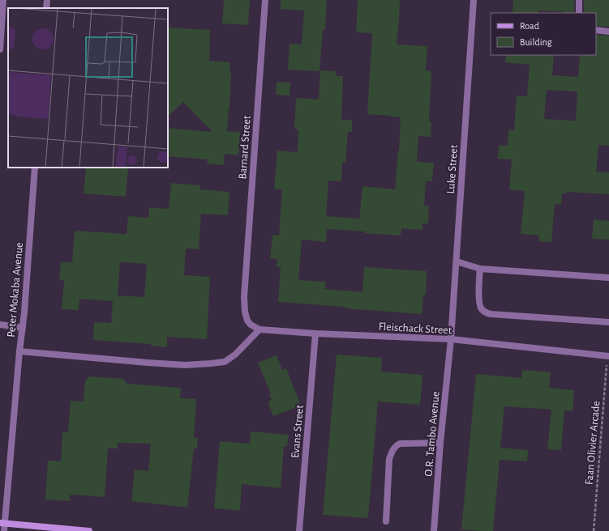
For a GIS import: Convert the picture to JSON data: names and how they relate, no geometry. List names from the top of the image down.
{
  "streets": {
    "street": [
      "Barnard Street",
      "Luke Street",
      "Peter Mokaba Avenue",
      "Fleischack Street",
      "Evans Street",
      "O.R. Tambo Avenue"
    ],
    "path": ["Faan Olivier Arcade"]
  },
  "crossings": [
    ["Barnard Street", "Fleischack Street"],
    ["Luke Street", "Fleischack Street"],
    ["Luke Street", "O.R. Tambo Avenue"],
    ["Fleischack Street", "Evans Street"],
    ["Fleischack Street", "O.R. Tambo Avenue"],
    ["Fleischack Street", "Faan Olivier Arcade"]
  ],
  "legend": ["Road", "Building"]
}
